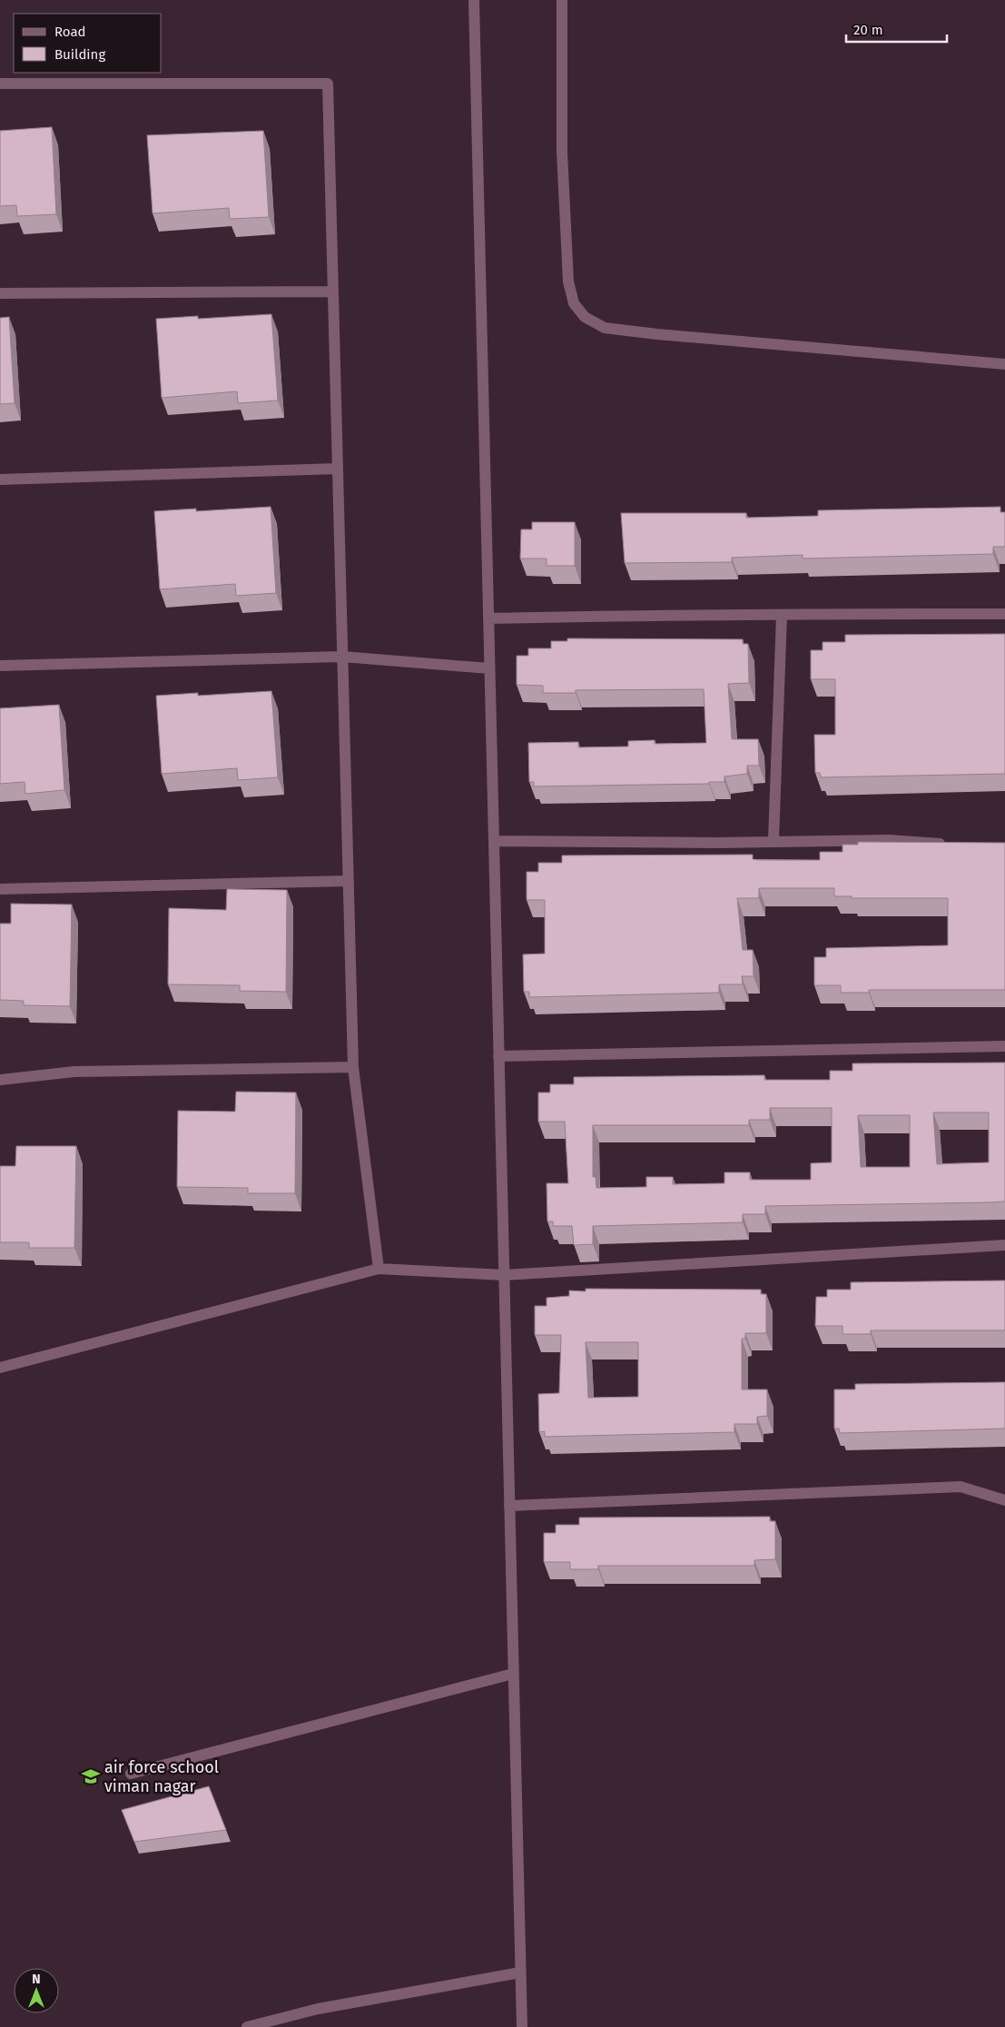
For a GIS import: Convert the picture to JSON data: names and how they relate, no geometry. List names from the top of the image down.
{
  "places": {
    "school or university": ["air force school viman nagar"]
  },
  "legend": ["Road", "Building"],
  "scale_bar": "20 m",
  "north": "top"
}
